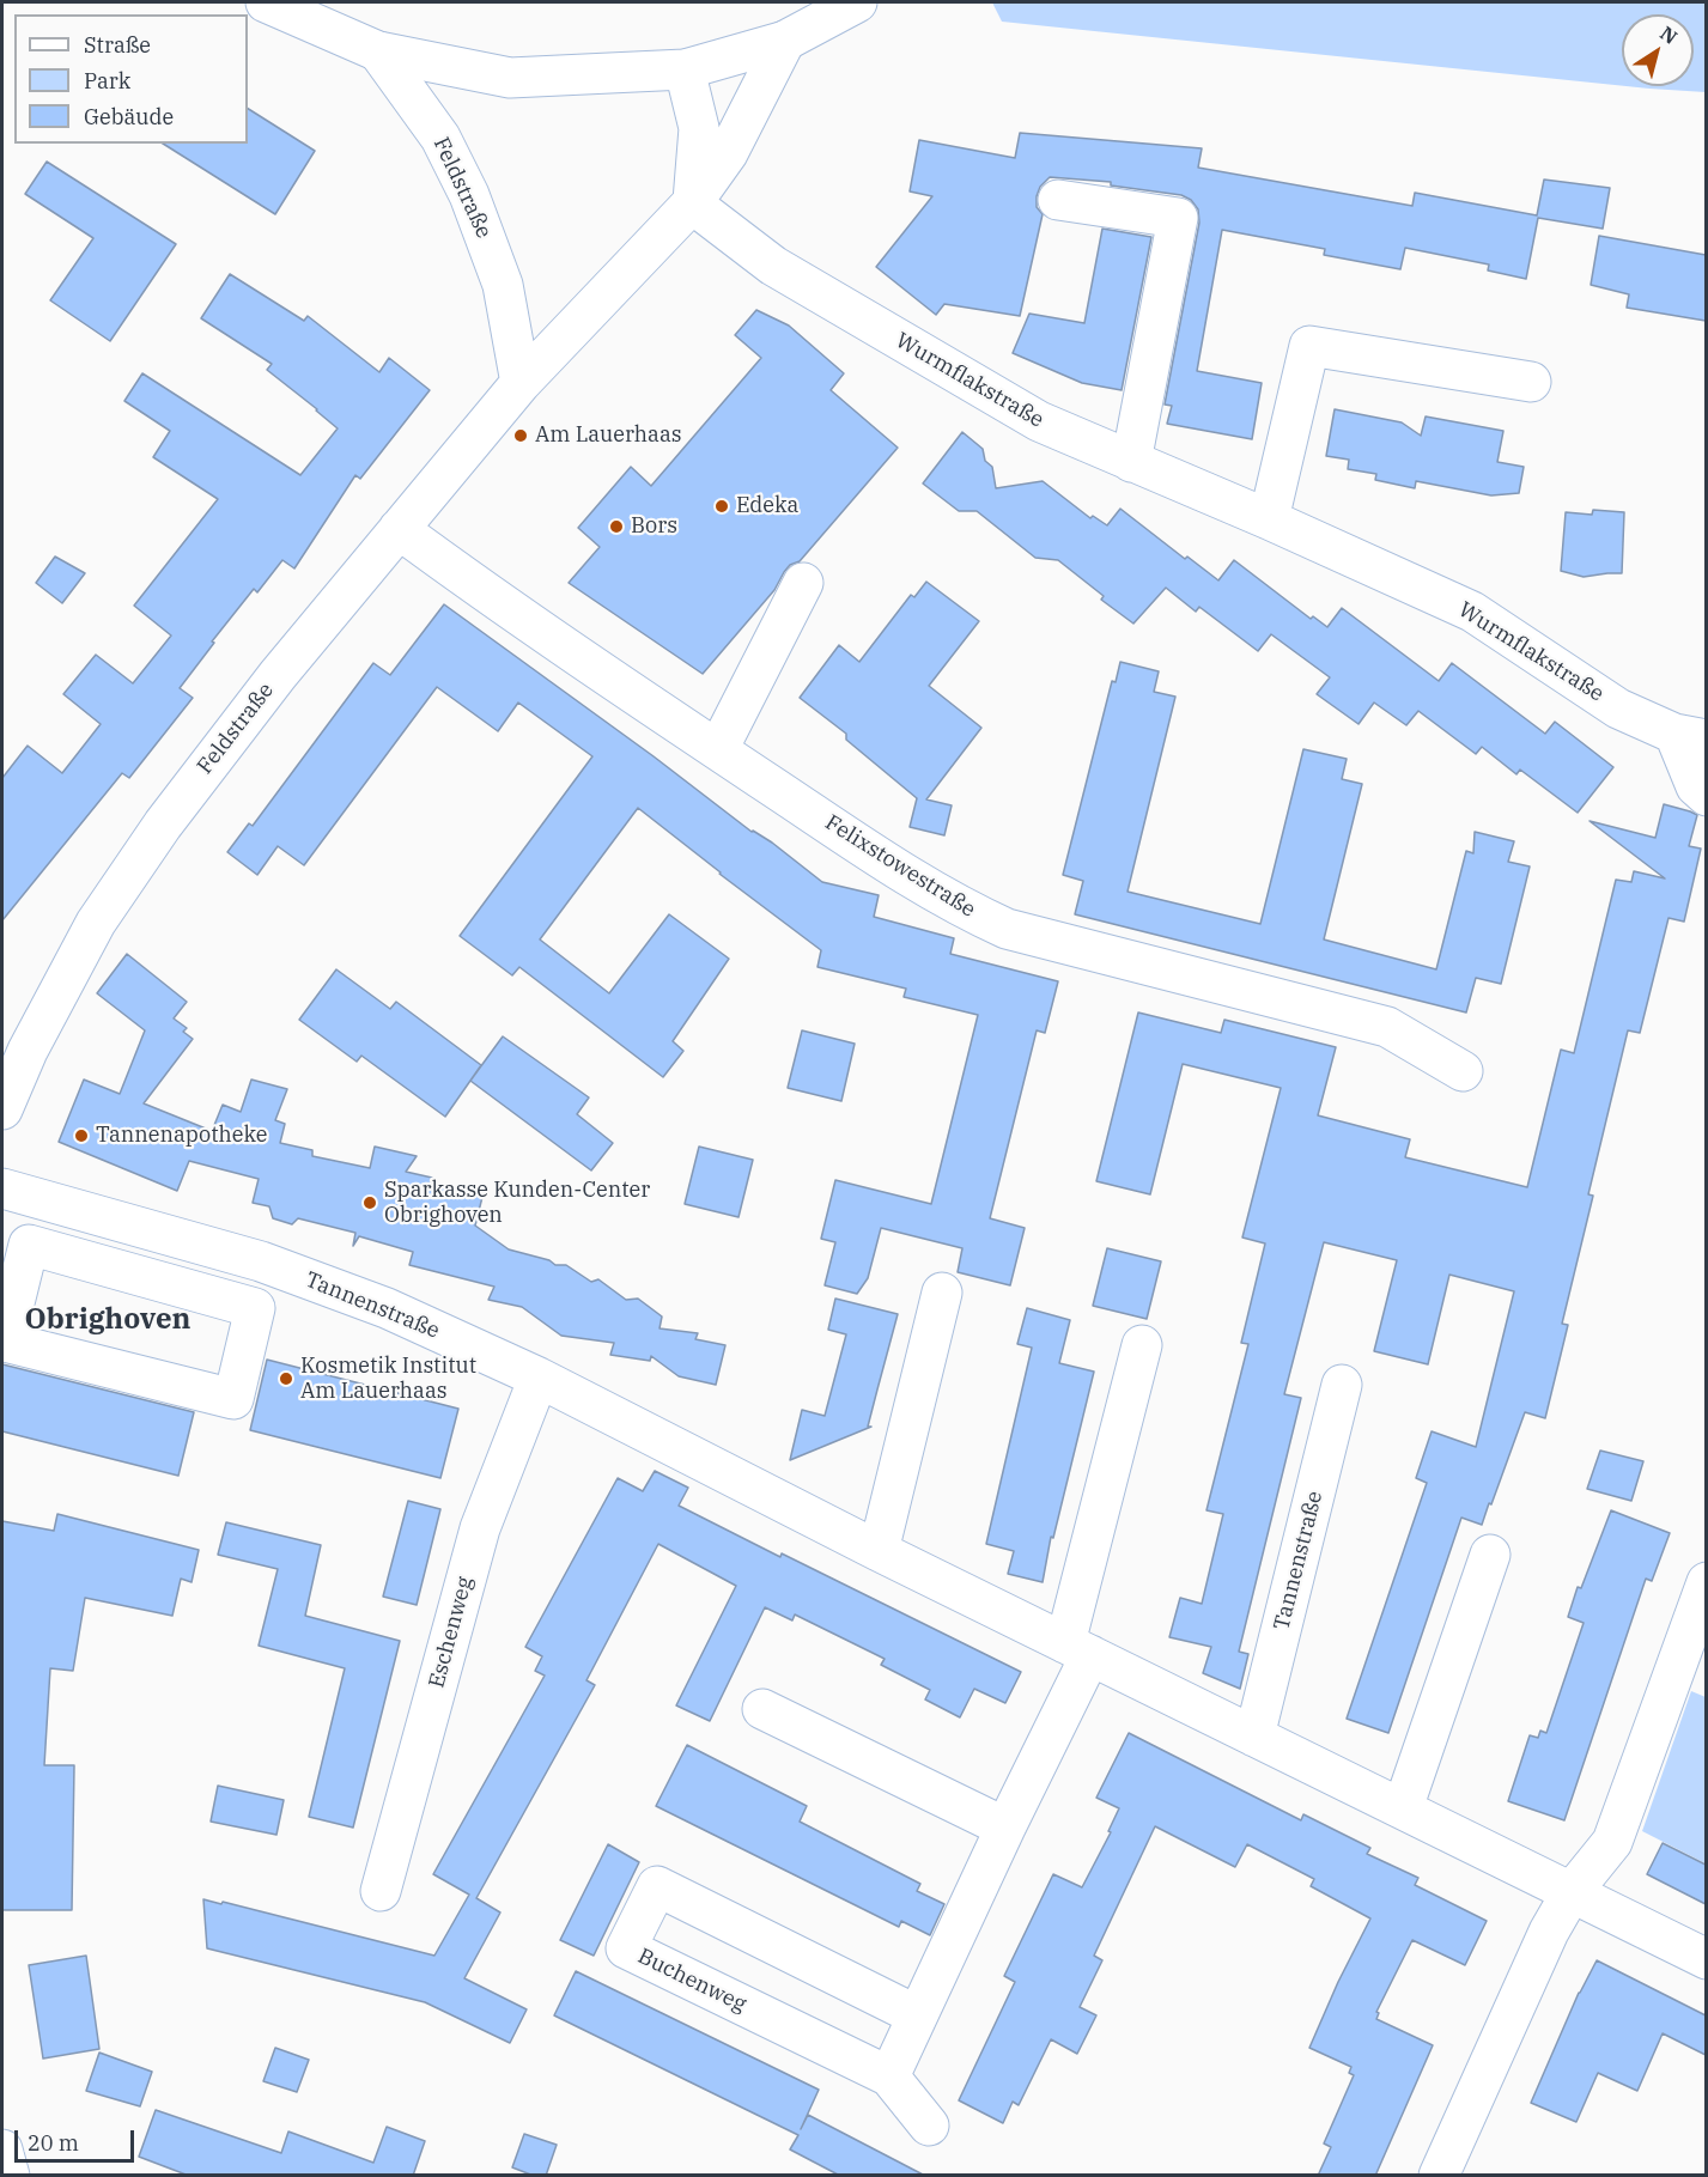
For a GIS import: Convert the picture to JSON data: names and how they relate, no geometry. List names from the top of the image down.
{
  "streets": {
    "street": [
      "Feldstraße",
      "Wurmflakstraße",
      "Felixstowestraße",
      "Tannenstraße",
      "Eschenweg",
      "Buchenweg"
    ]
  },
  "crossings": [
    ["Feldstraße", "Wurmflakstraße"],
    ["Feldstraße", "Felixstowestraße"],
    ["Tannenstraße", "Eschenweg"]
  ],
  "districts": ["Obrighoven"],
  "places": [
    "Am Lauerhaas",
    "Edeka",
    "Bors",
    "Tannenapotheke",
    "Sparkasse Kunden-Center Obrighoven",
    "Kosmetik Institut Am Lauerhaas"
  ],
  "legend": ["Straße", "Park", "Gebäude"],
  "scale_bar": "20 m",
  "north": "top right"
}
